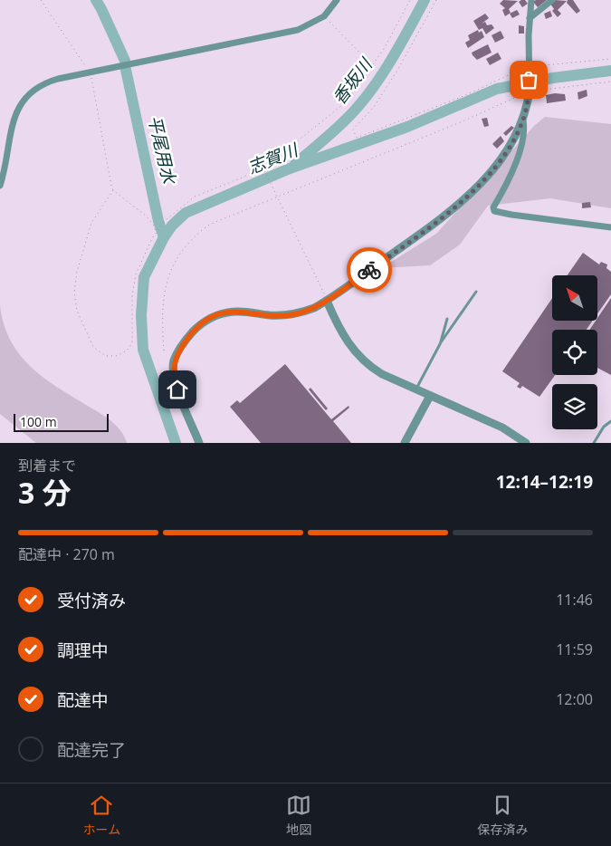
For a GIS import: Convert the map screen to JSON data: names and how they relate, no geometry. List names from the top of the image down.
{
  "water": ["香坂川", "平尾用水", "志賀川"],
  "scale_bar": "100 m",
  "north": "top left",
  "page": {
    "scale": "100 m",
    "heading": ["3 分", "到着まで", "12:14–12:19"],
    "bar": "配達中 · 270 m",
    "list": [
      ["受付済み", "11:46"],
      ["調理中", "11:59"],
      ["配達中", "12:00"],
      "配達完了"
    ],
    "tabs": ["ホーム", "地図", "保存済み"]
  }
}
